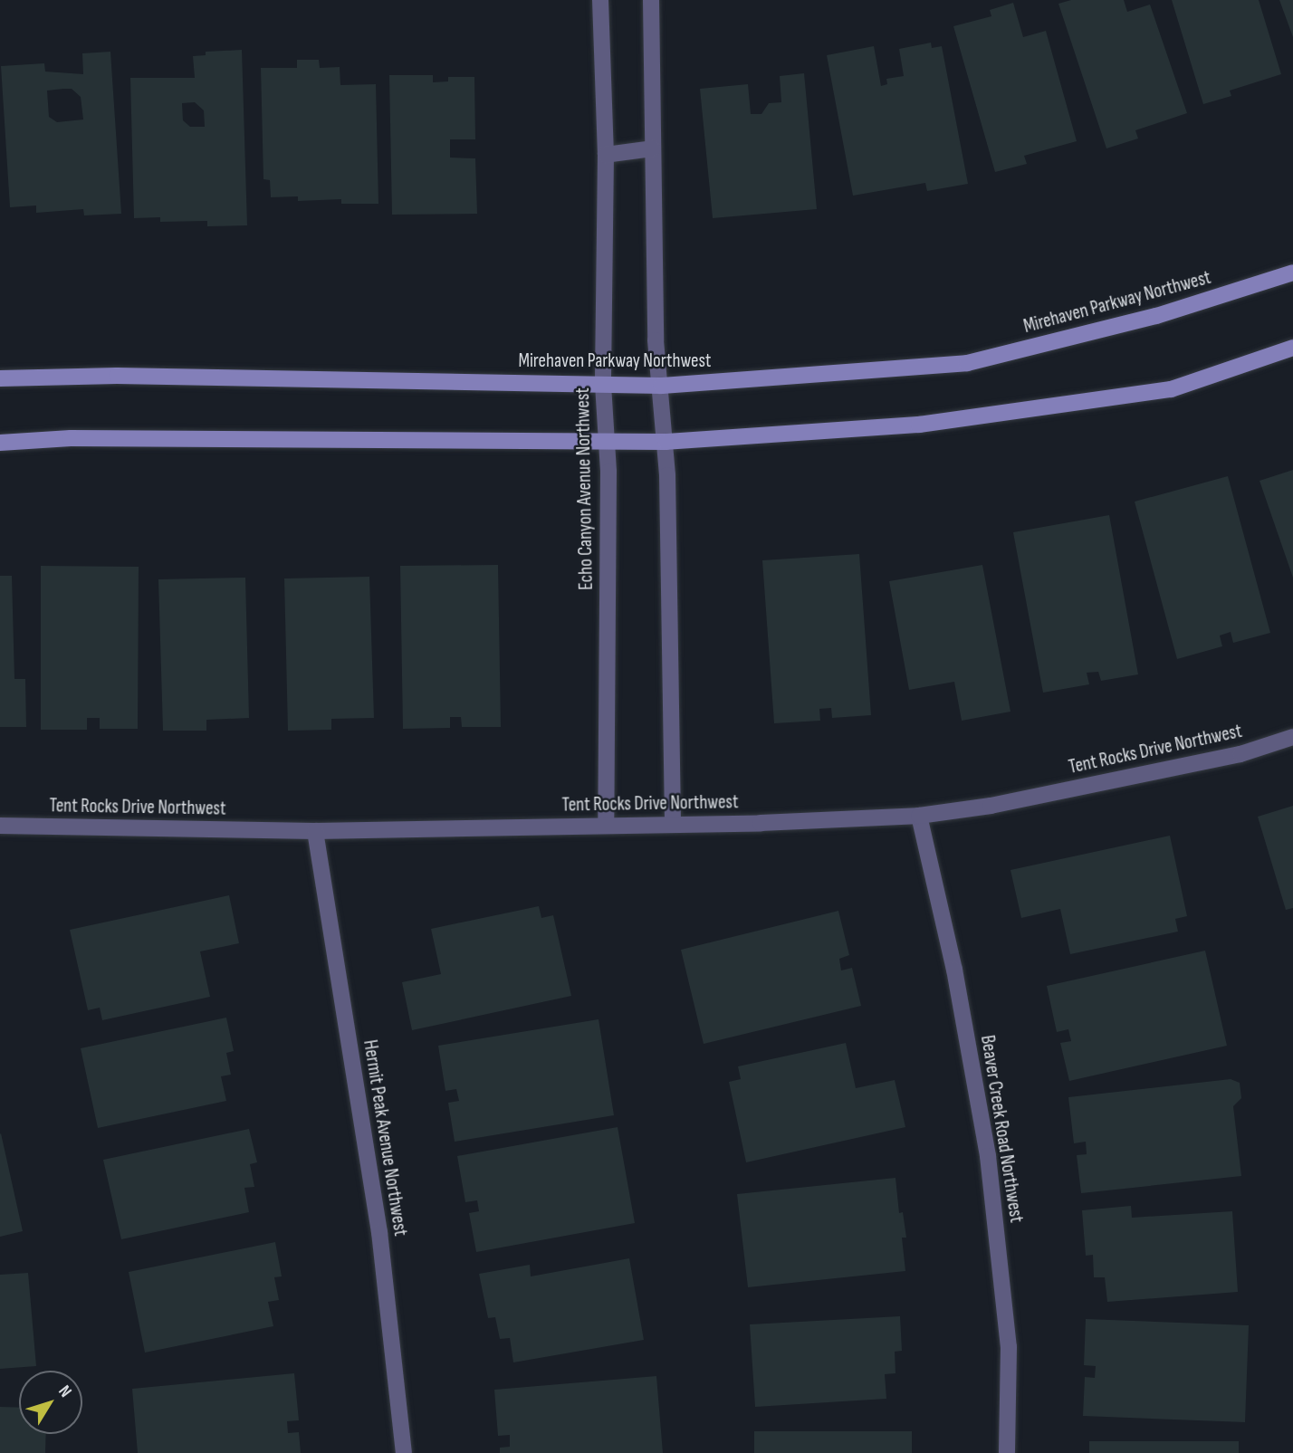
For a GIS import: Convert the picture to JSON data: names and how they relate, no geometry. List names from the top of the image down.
{
  "streets": {
    "street": [
      "Mirehaven Parkway Northwest",
      "Echo Canyon Avenue Northwest",
      "Tent Rocks Drive Northwest",
      "Beaver Creek Road Northwest",
      "Hermit Peak Avenue Northwest"
    ]
  },
  "crossings": [
    ["Mirehaven Parkway Northwest", "Echo Canyon Avenue Northwest"],
    ["Echo Canyon Avenue Northwest", "Tent Rocks Drive Northwest"],
    ["Tent Rocks Drive Northwest", "Beaver Creek Road Northwest"],
    ["Tent Rocks Drive Northwest", "Hermit Peak Avenue Northwest"]
  ],
  "north": "top right"
}
